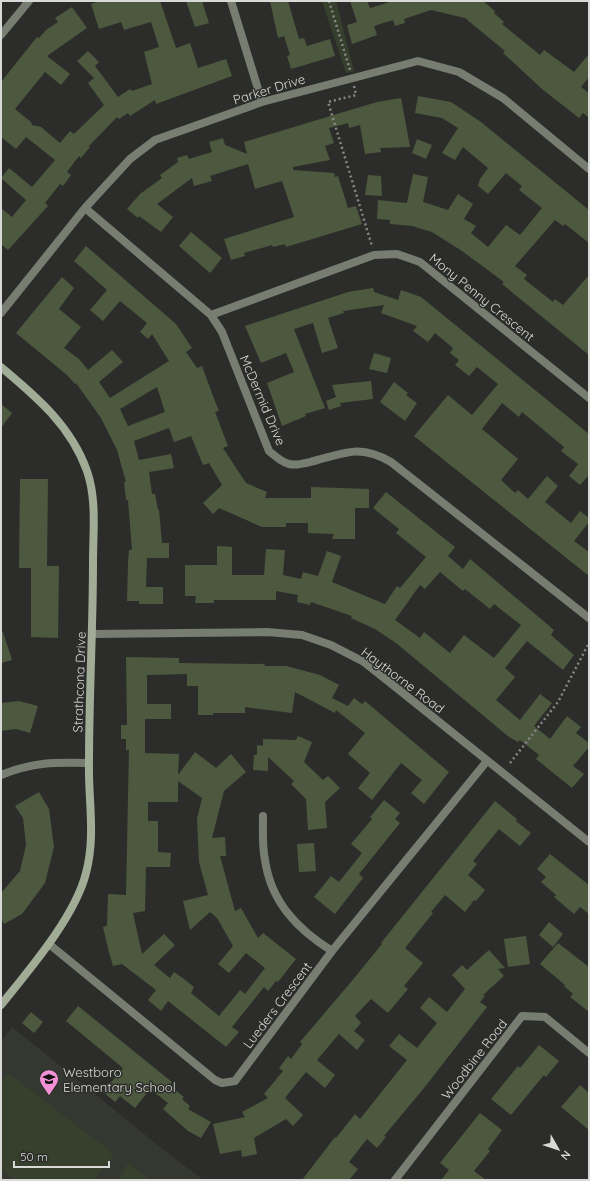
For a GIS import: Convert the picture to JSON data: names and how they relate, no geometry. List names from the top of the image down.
{
  "streets": {
    "street": [
      "Parker Drive",
      "Mony Penny Crescent",
      "McDermid Drive",
      "Haythorne Road",
      "Strathcona Drive",
      "Lueders Crescent",
      "Woodbine Road"
    ]
  },
  "crossings": [
    ["Parker Drive", "McDermid Drive"],
    ["Mony Penny Crescent", "McDermid Drive"],
    ["Haythorne Road", "Strathcona Drive"],
    ["Haythorne Road", "Lueders Crescent"],
    ["Strathcona Drive", "Lueders Crescent"]
  ],
  "places": {
    "school or university": ["Westboro Elementary School"]
  },
  "scale_bar": "50 m",
  "north": "bottom right"
}
